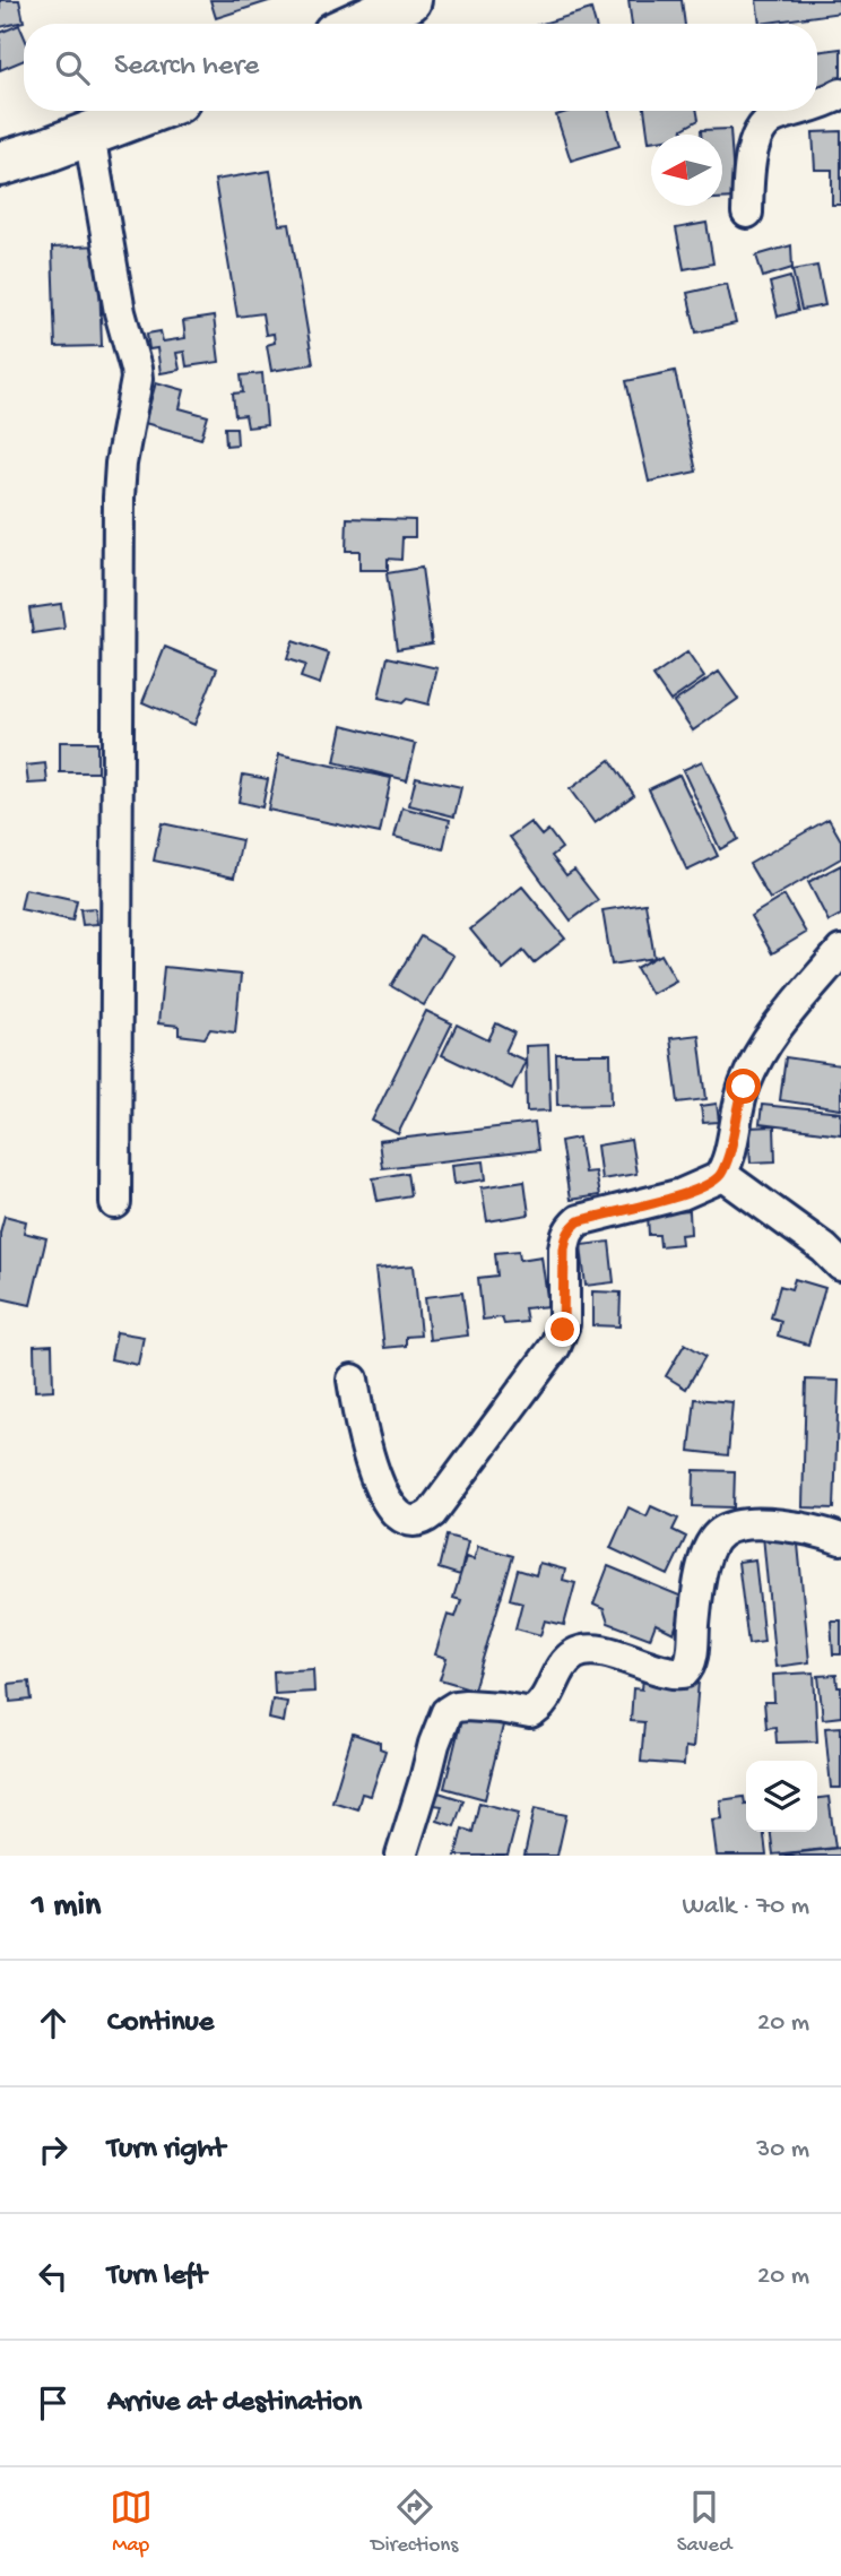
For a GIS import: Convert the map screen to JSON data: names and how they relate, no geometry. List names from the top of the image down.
{
  "north": "left",
  "page": {
    "search": "Search here",
    "heading": ["1 min", "Walk · 70 m"],
    "list": [
      ["Continue", "20 m"],
      ["Turn right", "30 m"],
      ["Turn left", "20 m"],
      "Arrive at destination"
    ],
    "nav": ["Map", "Directions", "Saved"]
  }
}
